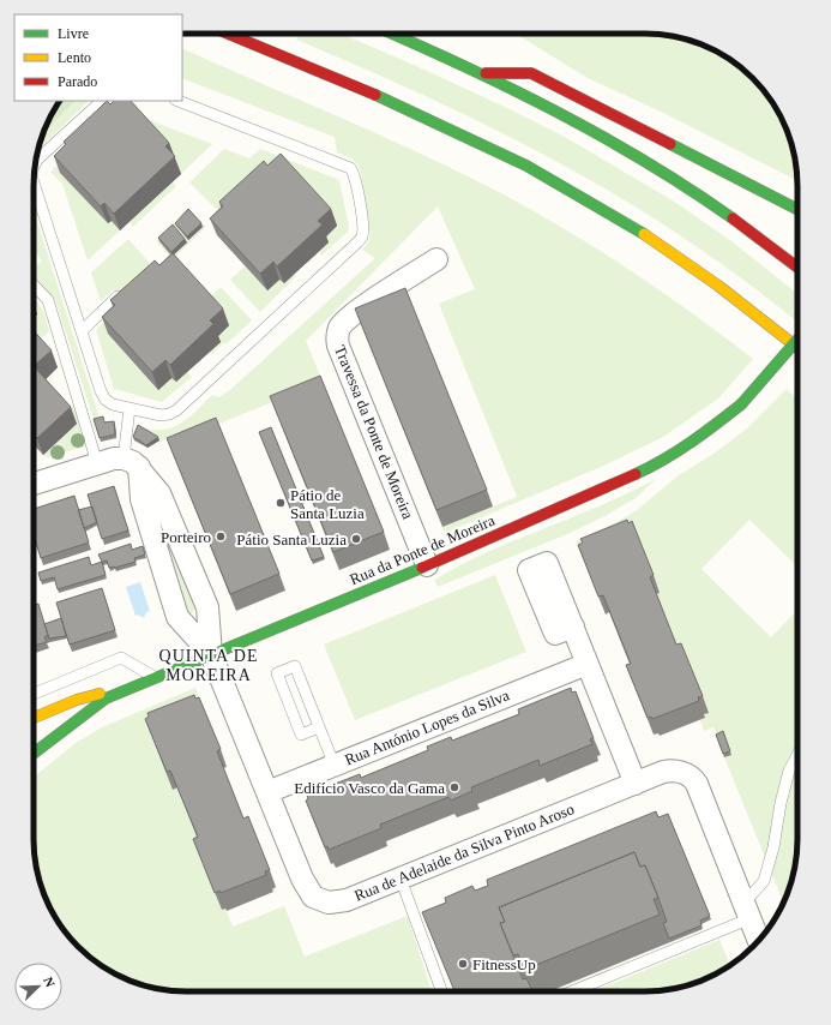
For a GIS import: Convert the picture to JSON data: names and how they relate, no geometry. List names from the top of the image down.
{
  "streets": {
    "main road": ["Rua da Ponte de Moreira"],
    "street": ["Travessa da Ponte de Moreira", "Rua António Lopes da Silva", "Rua de Adelaide da Silva Pinto Aroso"]
  },
  "crossings": [
    ["Travessa da Ponte de Moreira", "Rua da Ponte de Moreira"],
    ["Rua da Ponte de Moreira", "Rua de Adelaide da Silva Pinto Aroso"],
    ["Rua António Lopes da Silva", "Rua de Adelaide da Silva Pinto Aroso"]
  ],
  "districts": ["QUINTA DE MOREIRA"],
  "places": [
    "Pátio de Santa Luzia",
    "Porteiro",
    "Pátio Santa Luzia",
    "Edifício Vasco da Gama",
    "FitnessUp"
  ],
  "legend": ["Livre", "Lento", "Parado"],
  "north": "top right"
}
